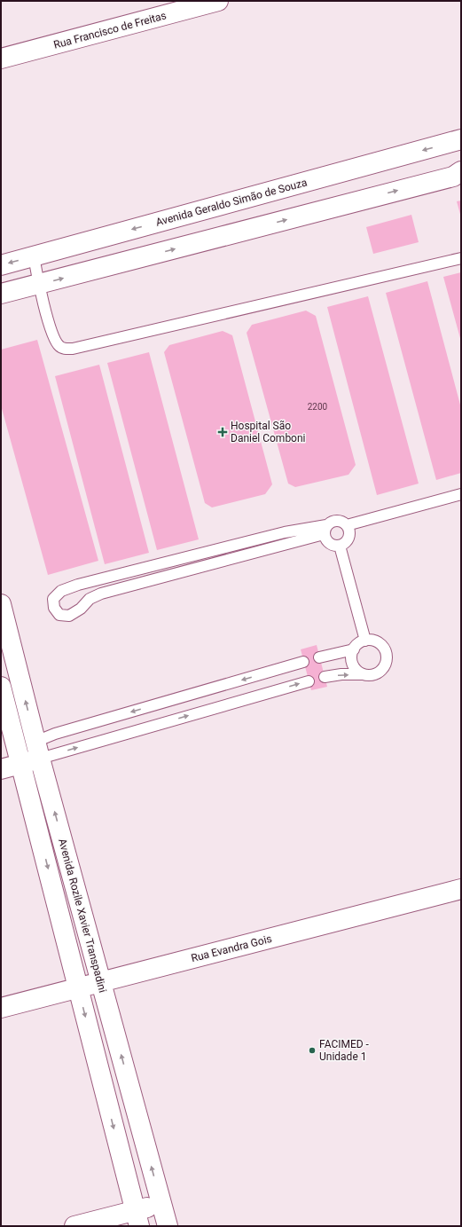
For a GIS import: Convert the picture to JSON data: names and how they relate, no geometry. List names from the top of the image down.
{
  "streets": {
    "street": [
      "Rua Francisco de Freitas",
      "Avenida Geraldo Simão de Souza",
      "Avenida Rozile Xavier Transpadini",
      "Rua Evandra Gois"
    ]
  },
  "crossings": [
    ["Avenida Rozile Xavier Transpadini", "Rua Evandra Gois"]
  ],
  "places": {
    "health": ["Hospital São Daniel Comboni"],
    "other": ["FACIMED - Unidade 1"]
  },
  "house_numbers": ["2200"]
}
